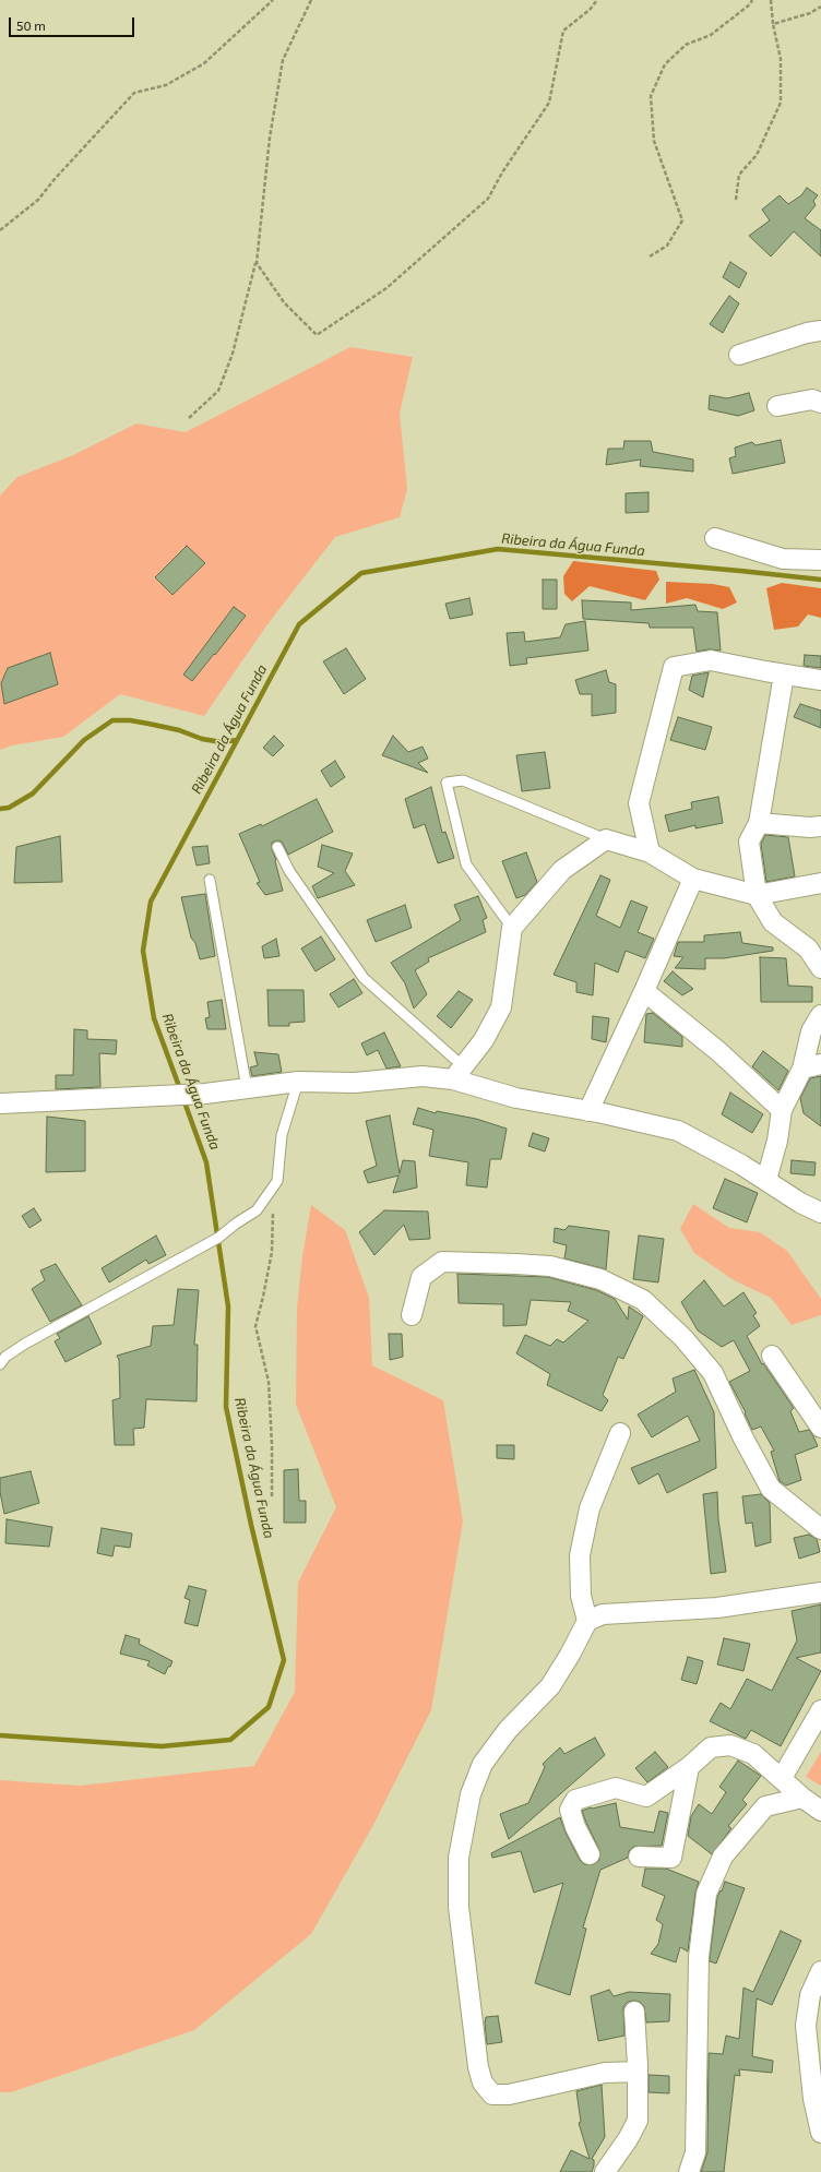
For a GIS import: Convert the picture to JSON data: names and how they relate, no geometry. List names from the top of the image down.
{
  "water": ["Ribeira da Água Funda"],
  "scale_bar": "50 m"
}
